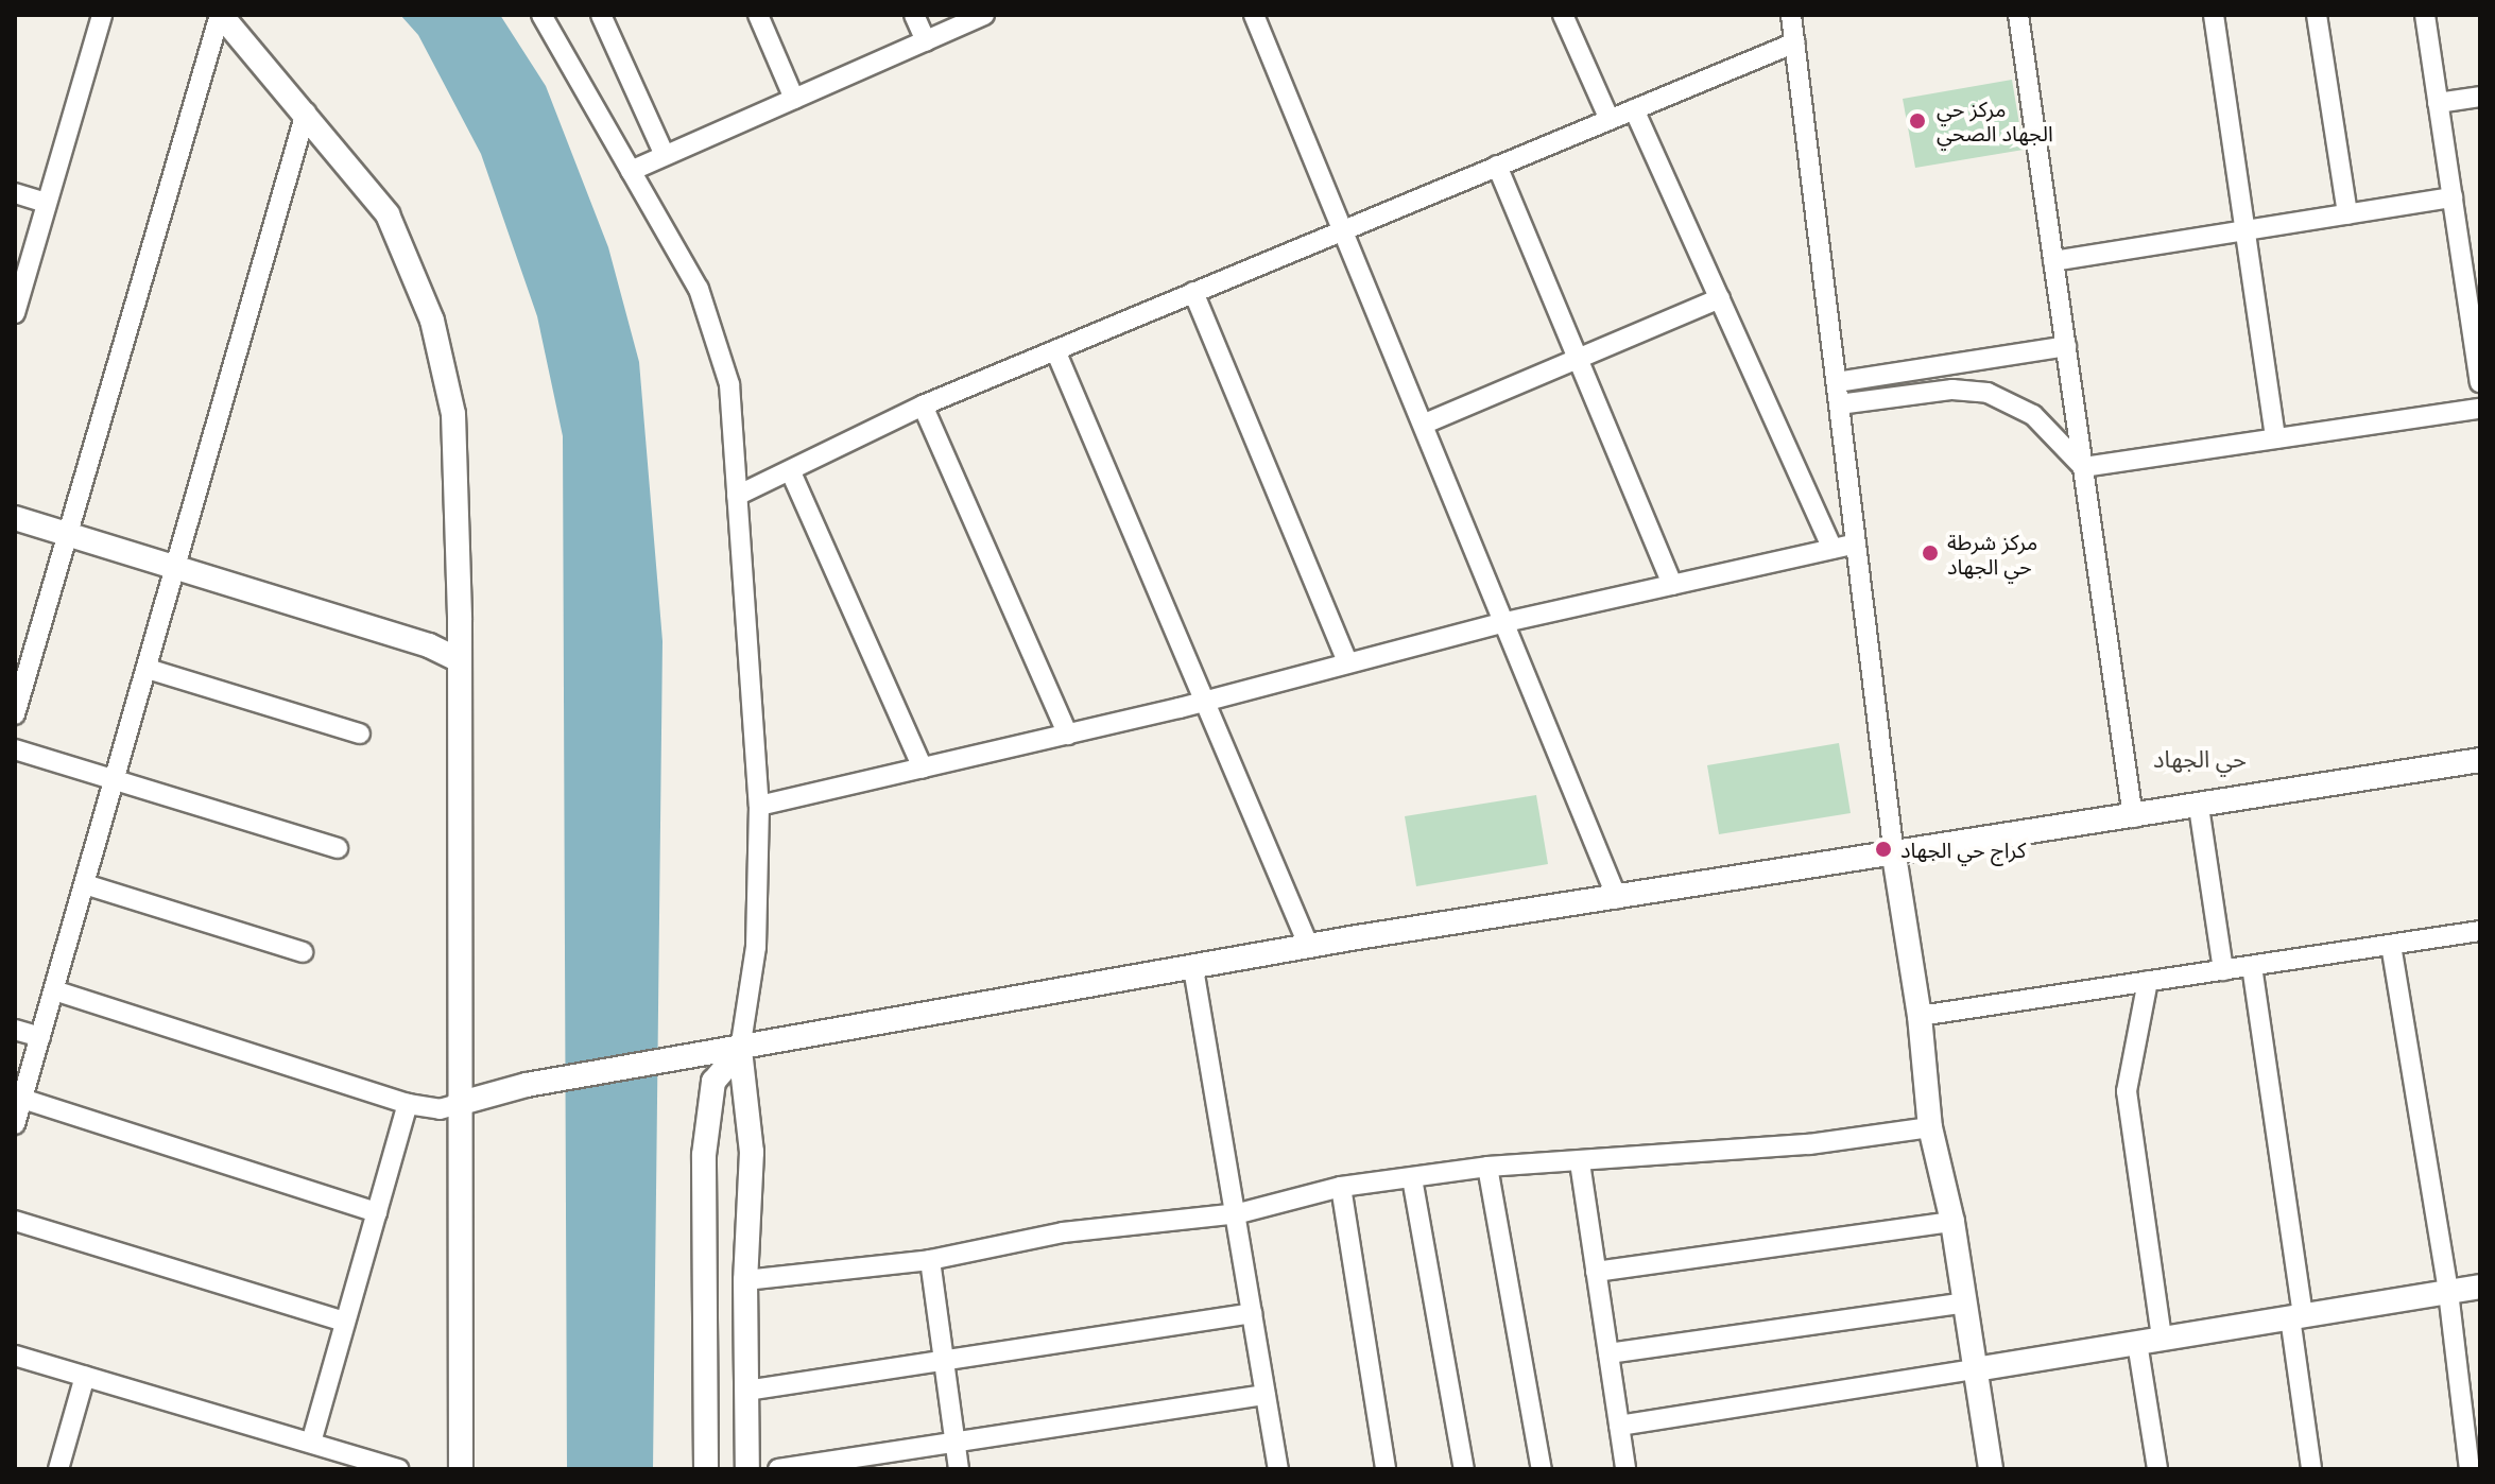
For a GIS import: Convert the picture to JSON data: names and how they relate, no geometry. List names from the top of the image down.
{
  "districts": ["حي الجهاد"],
  "places": ["مركز حي الجهاد الصحي", "مركز شرطة حي الجهاد", "كراج حي الجهاد"]
}
